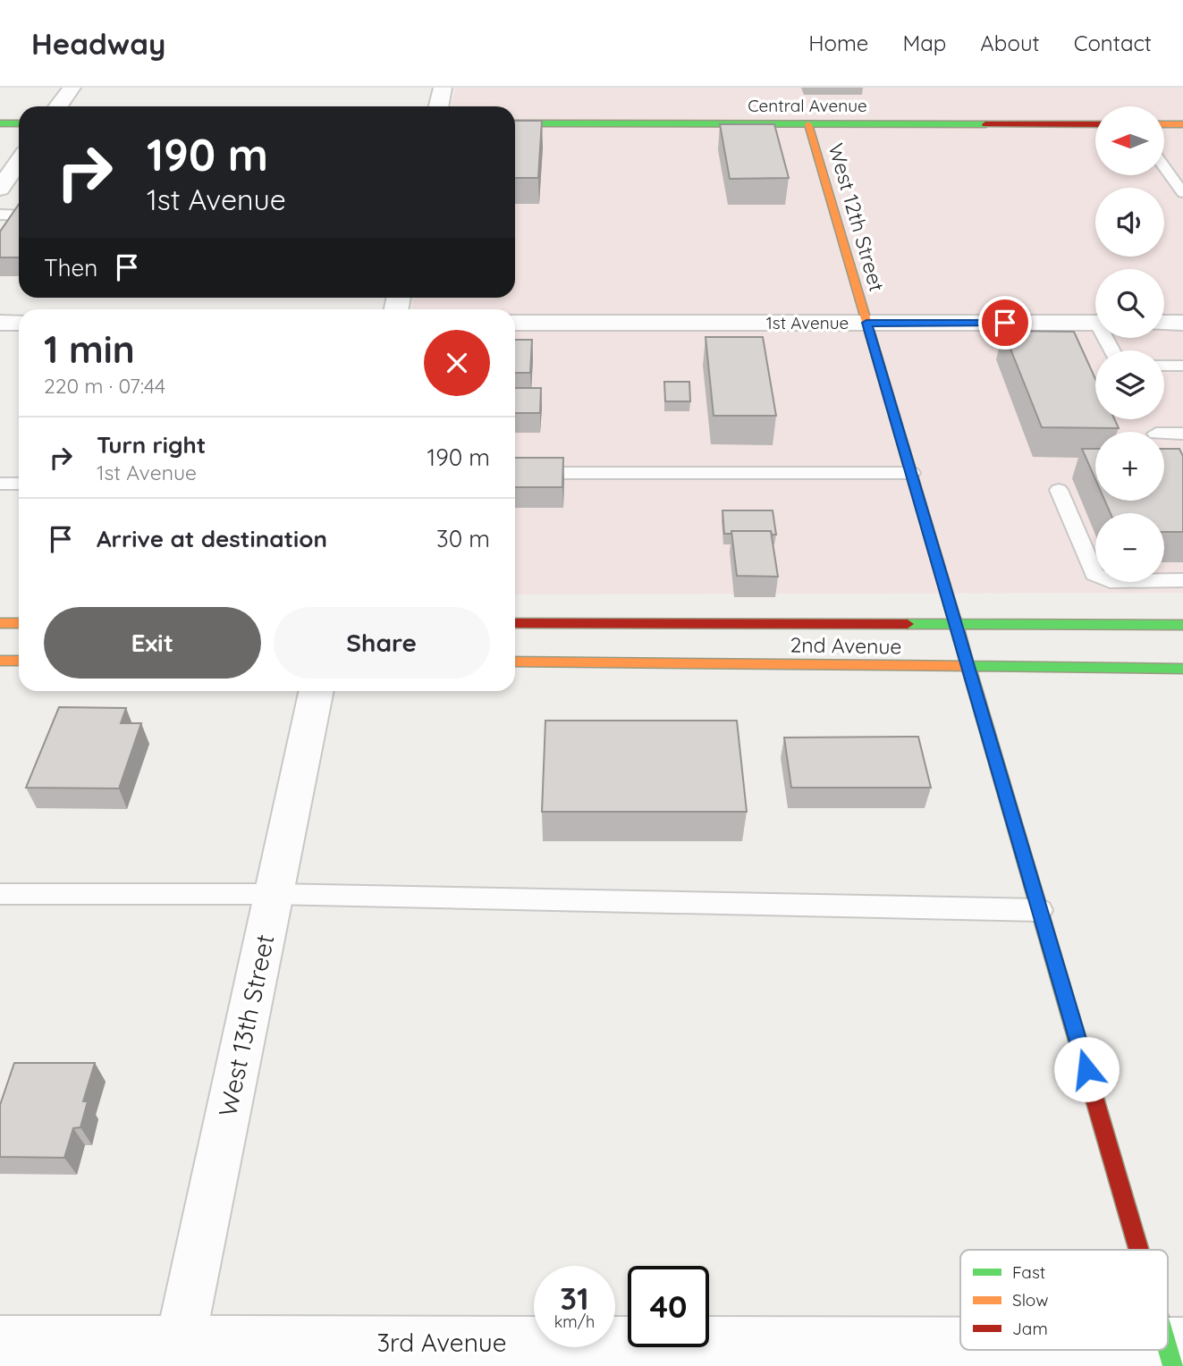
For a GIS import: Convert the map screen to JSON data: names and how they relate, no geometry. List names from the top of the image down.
{
  "streets": {
    "street": [
      "Central Avenue",
      "West 12th Street",
      "1st Avenue",
      "2nd Avenue",
      "West 13th Street",
      "3rd Avenue"
    ]
  },
  "crossings": [
    ["Central Avenue", "West 12th Street"],
    ["West 12th Street", "1st Avenue"],
    ["West 12th Street", "2nd Avenue"],
    ["West 12th Street", "3rd Avenue"],
    ["West 13th Street", "3rd Avenue"]
  ],
  "legend": ["Fast", "Slow", "Jam"],
  "north": "left",
  "page": {
    "header": "Headway",
    "nav": [
      "Home",
      "Map",
      "About",
      "Contact"
    ],
    "map_buttons": ["+", "−"],
    "turn": ["190 m", "1st Avenue"],
    "then": "Then",
    "heading": ["1 min", "220 m · 07:44"],
    "list": [
      {
        "name": "Turn right",
        "note": "1st Avenue",
        "value": "190 m"
      },
      {
        "name": "Arrive at destination",
        "value": "30 m"
      }
    ],
    "buttons": ["Exit", "Share"],
    "speed": "31 km/h",
    "limit": "40"
  }
}
